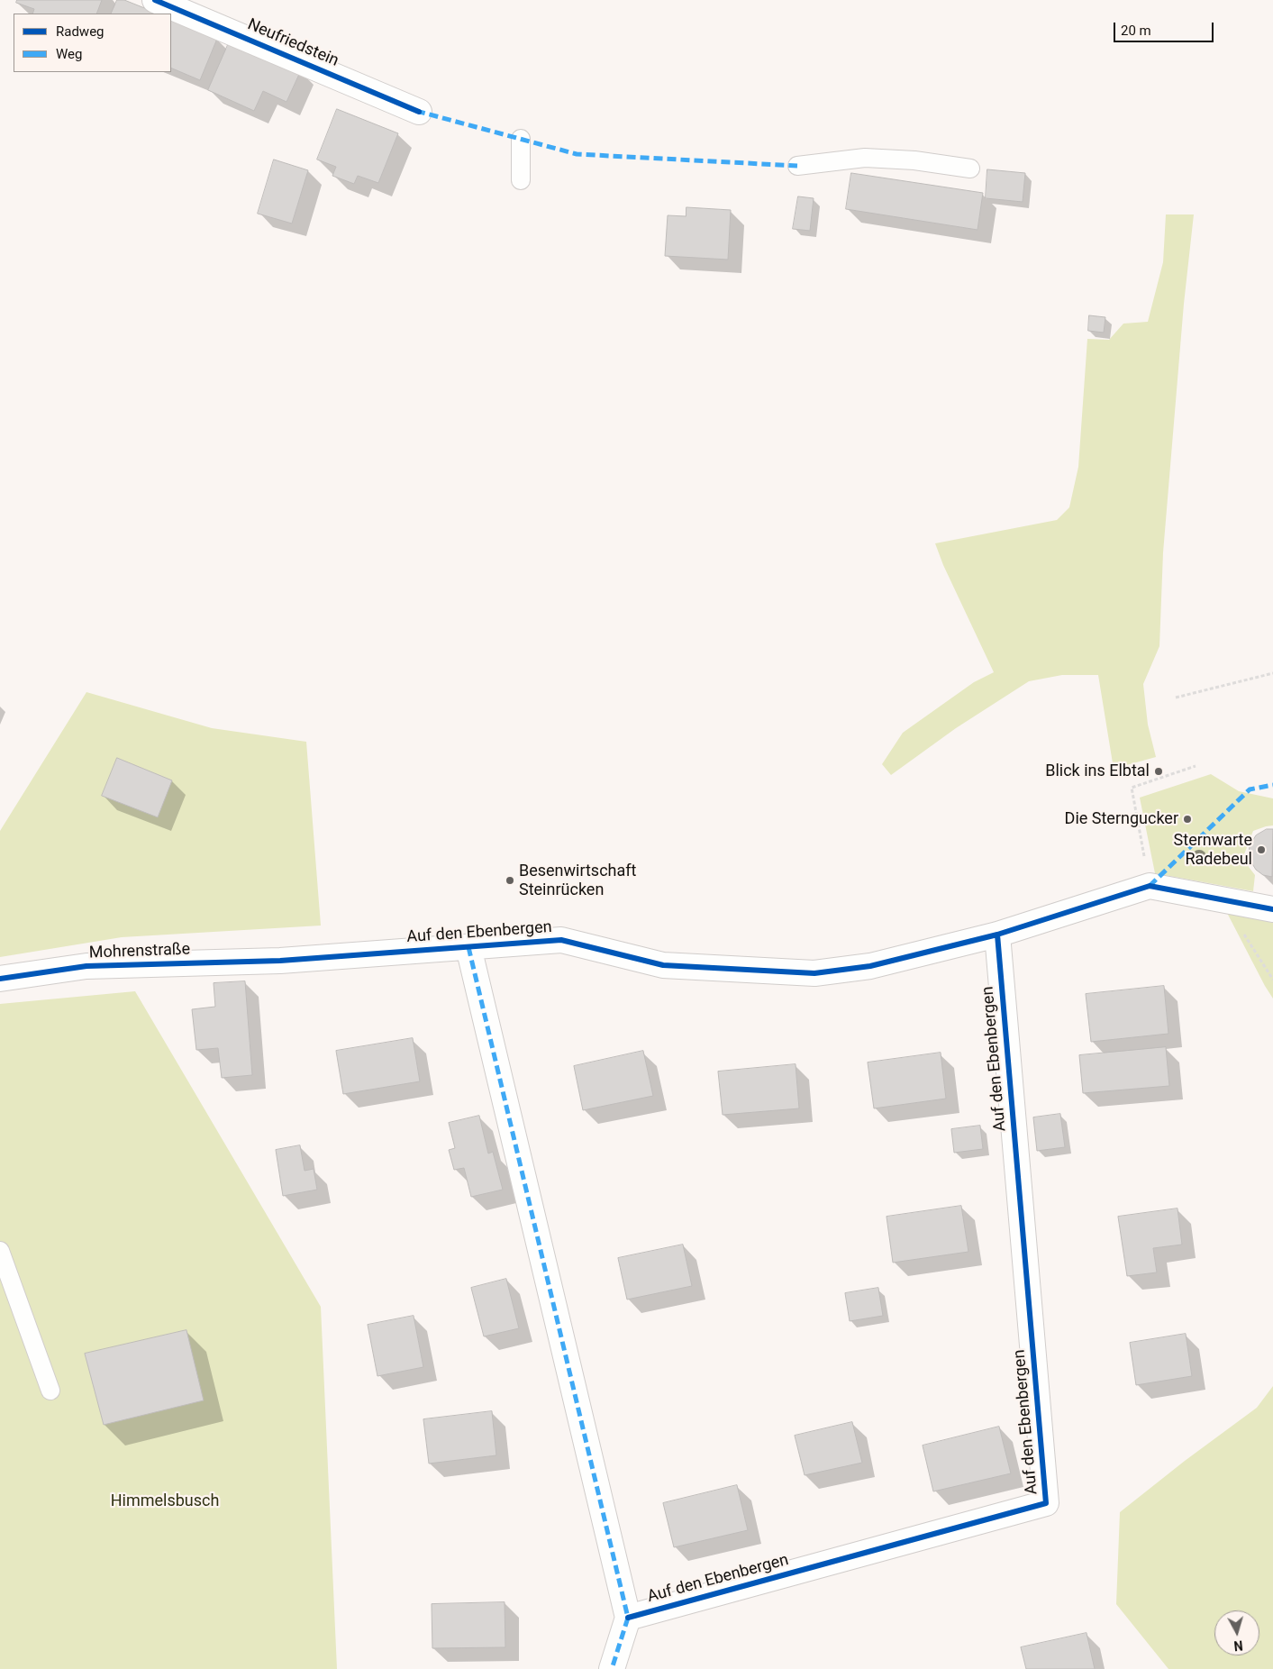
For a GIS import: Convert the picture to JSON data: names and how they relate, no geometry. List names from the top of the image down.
{
  "streets": {
    "street": ["Neufriedstein", "Auf den Ebenbergen", "Mohrenstraße"]
  },
  "crossings": [
    ["Auf den Ebenbergen", "Mohrenstraße"]
  ],
  "parks": ["Himmelsbusch"],
  "places": [
    "Blick ins Elbtal",
    "Die Sterngucker",
    "Sternwarte Radebeul",
    "Besenwirtschaft Steinrücken"
  ],
  "legend": ["Radweg", "Weg"],
  "scale_bar": "20 m",
  "north": "bottom"
}
